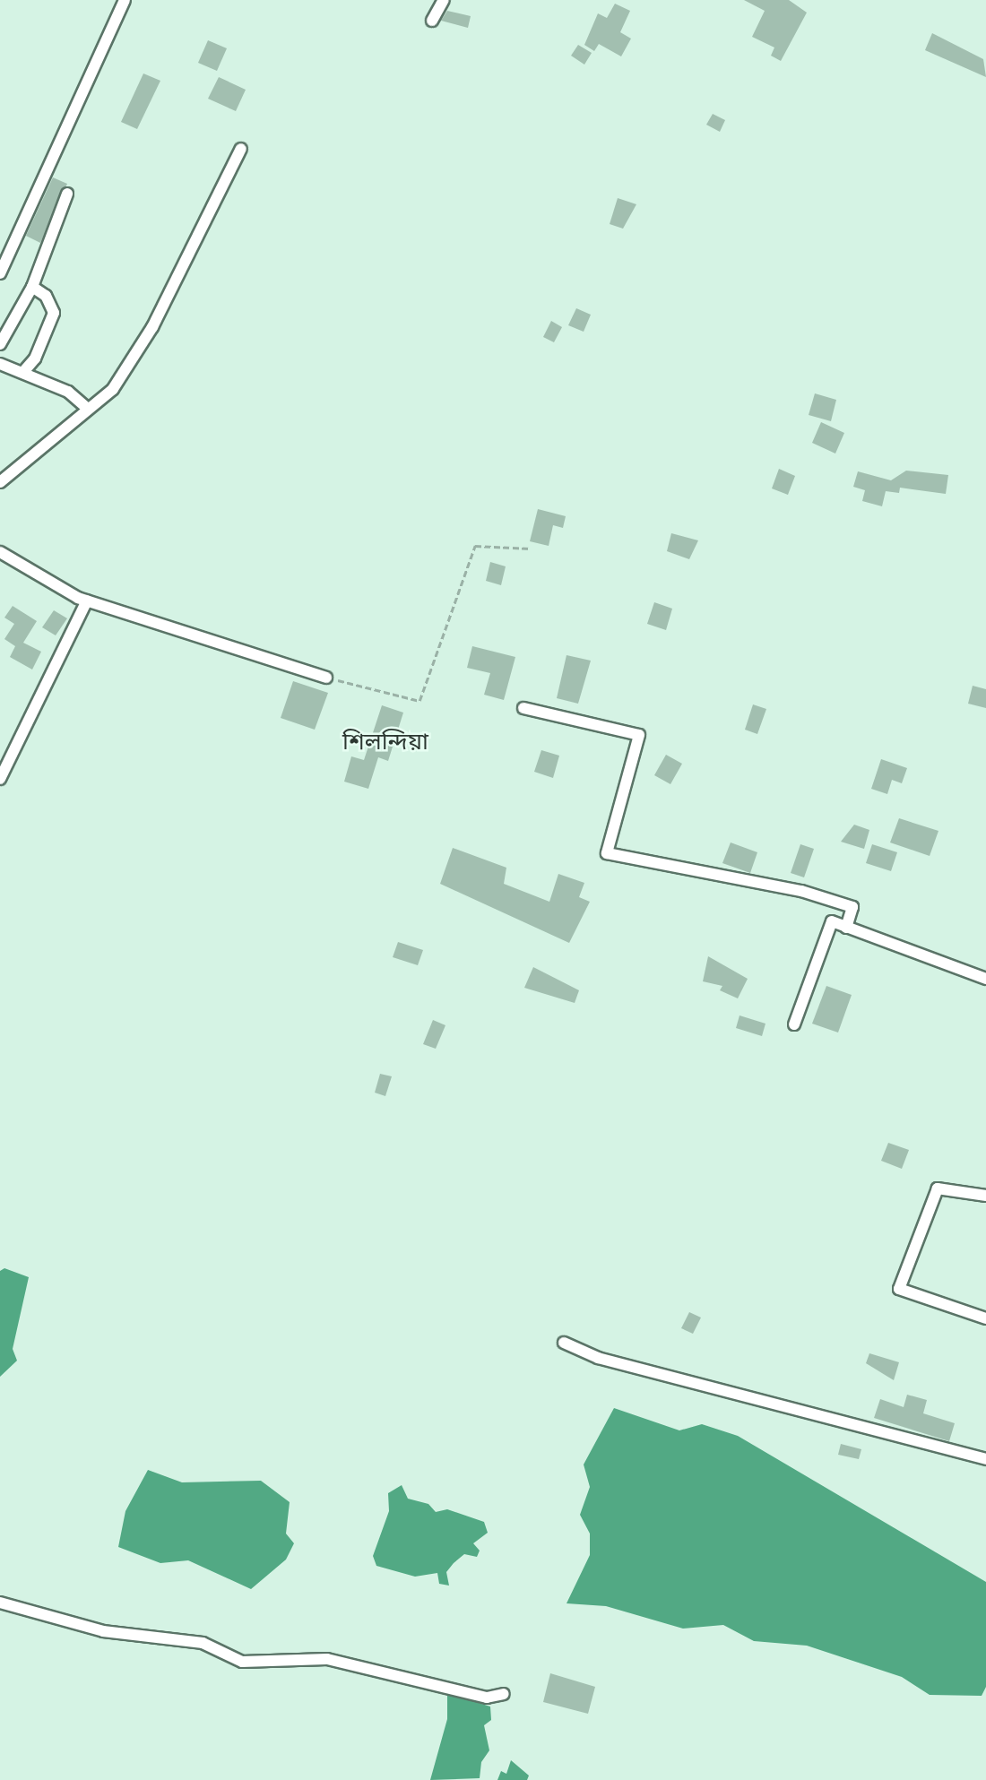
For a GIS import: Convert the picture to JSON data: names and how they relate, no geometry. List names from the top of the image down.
{
  "districts": ["শিলন্দিয়া"]
}
